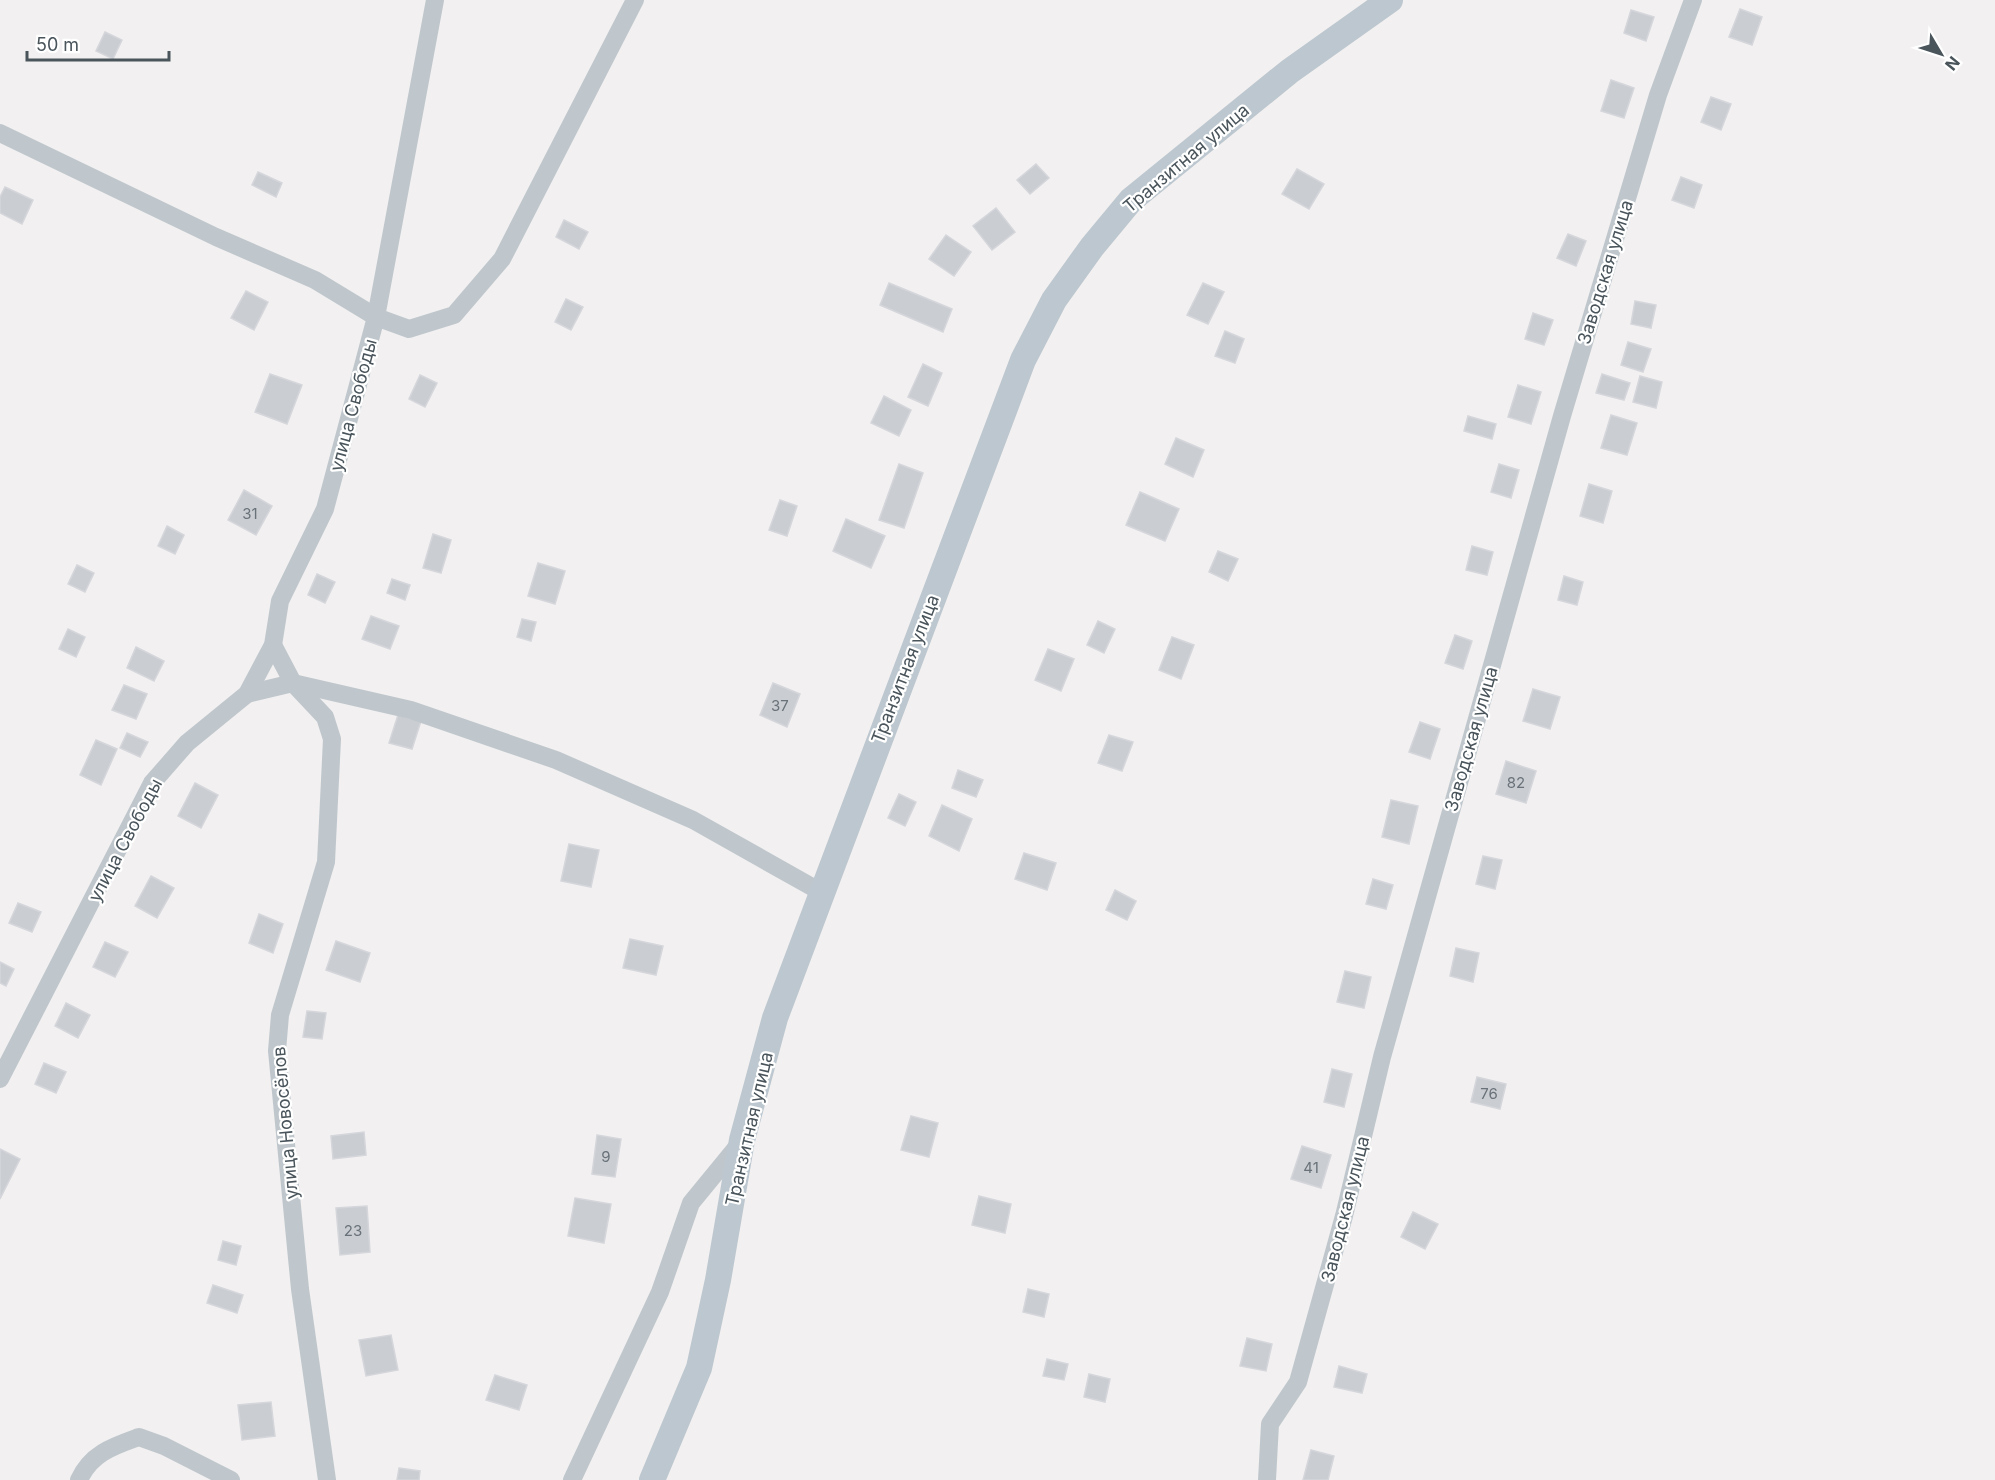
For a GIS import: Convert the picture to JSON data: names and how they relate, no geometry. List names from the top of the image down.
{
  "streets": {
    "main road": ["Транзитная улица"],
    "street": ["Заводская улица", "улица Свободы", "улица Новосёлов"]
  },
  "crossings": [
    ["улица Свободы", "улица Новосёлов"]
  ],
  "house_numbers": [
    "31",
    "37",
    "82",
    "76",
    "9",
    "41",
    "23"
  ],
  "scale_bar": "50 m",
  "north": "bottom right"
}
